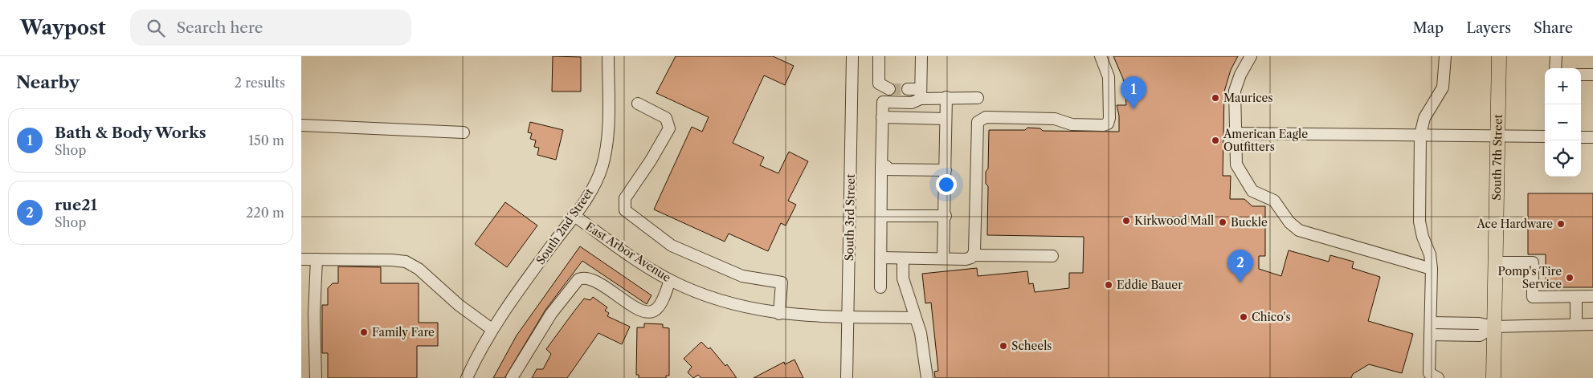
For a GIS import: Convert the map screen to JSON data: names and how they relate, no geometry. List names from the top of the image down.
{
  "streets": {
    "main road": ["South 7th Street"],
    "street": ["South 3rd Street", "South 2nd Street", "East Arbor Avenue"]
  },
  "crossings": [
    ["South 3rd Street", "East Arbor Avenue"],
    ["South 2nd Street", "East Arbor Avenue"]
  ],
  "places": [
    "Maurices",
    "American Eagle Outfitters",
    "Kirkwood Mall",
    "Buckle",
    "Ace Hardware",
    "Pomp's Tire Service",
    "Eddie Bauer",
    "Chico's",
    "Family Fare",
    "Scheels"
  ],
  "page": {
    "header": "Waypost",
    "search": "Search here",
    "nav": ["Map", "Layers", "Share"],
    "heading": ["Nearby", "2 results"],
    "map_buttons": ["+", "−"],
    "pins": ["1", "2"],
    "list": [
      {
        "mark": "1",
        "name": "Bath & Body Works",
        "note": "Shop",
        "value": "150 m"
      },
      {
        "mark": "2",
        "name": "rue21",
        "note": "Shop",
        "value": "220 m"
      }
    ]
  }
}
